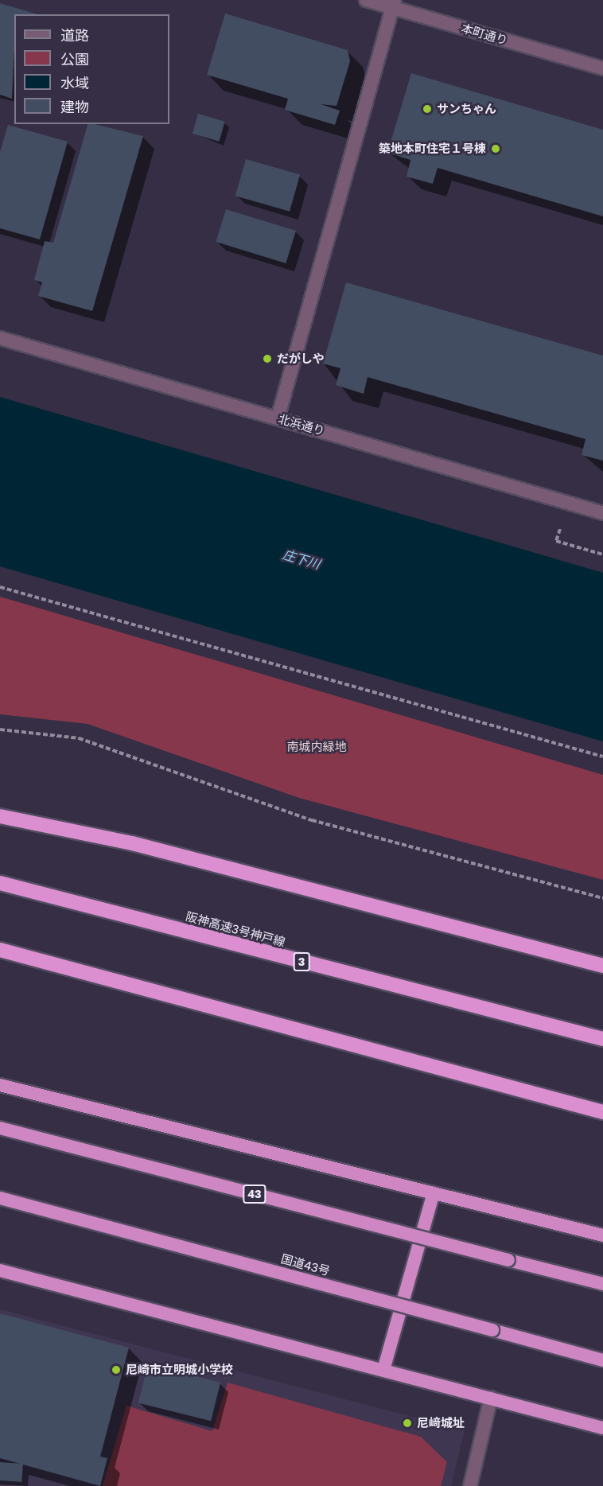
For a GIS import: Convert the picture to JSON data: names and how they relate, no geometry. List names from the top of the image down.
{
  "streets": {
    "highway": [
      "阪神高速3号神戸線",
      "3",
      "43",
      "国道43号"
    ],
    "street": ["本町通り", "北浜通り"]
  },
  "water": ["庄下川"],
  "parks": ["南城内緑地"],
  "places": [
    "サンちゃん",
    "築地本町住宅１号棟",
    "だがしや",
    "尼崎市立明城小学校",
    "尼﨑城址"
  ],
  "legend": [
    "道路",
    "公園",
    "水域",
    "建物"
  ]
}
